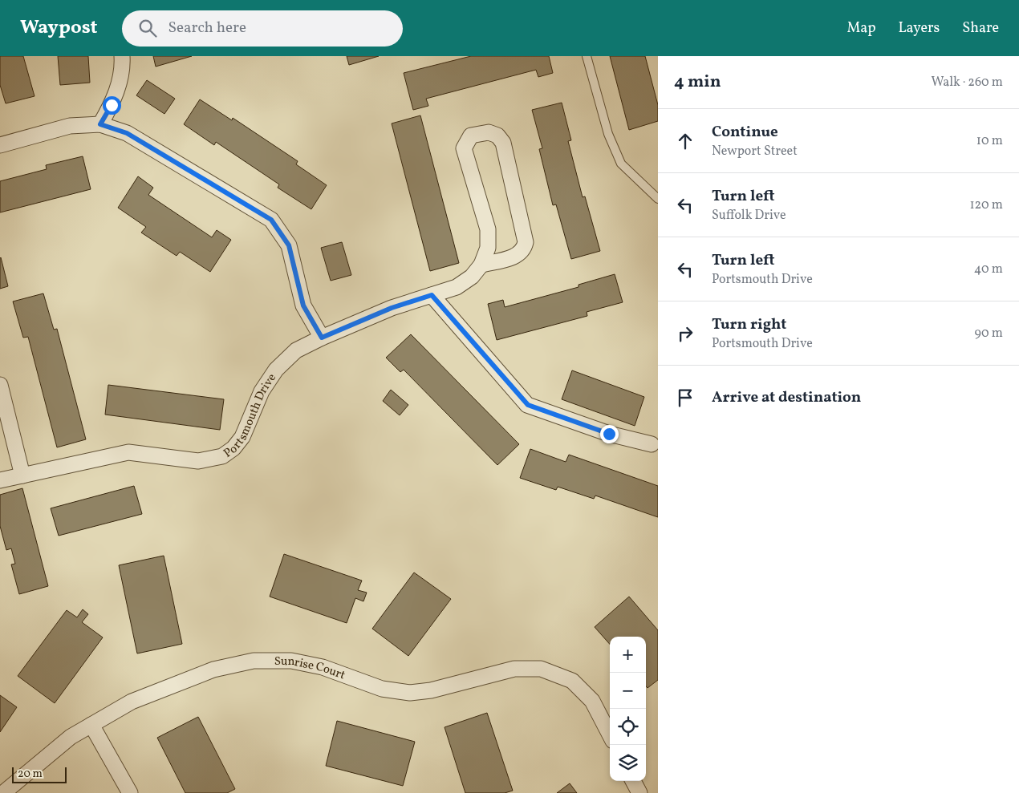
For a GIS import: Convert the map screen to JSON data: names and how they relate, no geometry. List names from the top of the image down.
{
  "streets": {
    "street": ["Portsmouth Drive", "Sunrise Court"]
  },
  "scale_bar": "20 m",
  "page": {
    "header": "Waypost",
    "search": "Search here",
    "nav": ["Map", "Layers", "Share"],
    "heading": ["4 min", "Walk · 260 m"],
    "list": [
      ["Continue", "Newport Street", "10 m"],
      ["Turn left", "Suffolk Drive", "120 m"],
      ["Turn left", "Portsmouth Drive", "40 m"],
      ["Turn right", "Portsmouth Drive", "90 m"],
      "Arrive at destination"
    ],
    "map_buttons": ["+", "−"],
    "scale": "20 m"
  }
}
